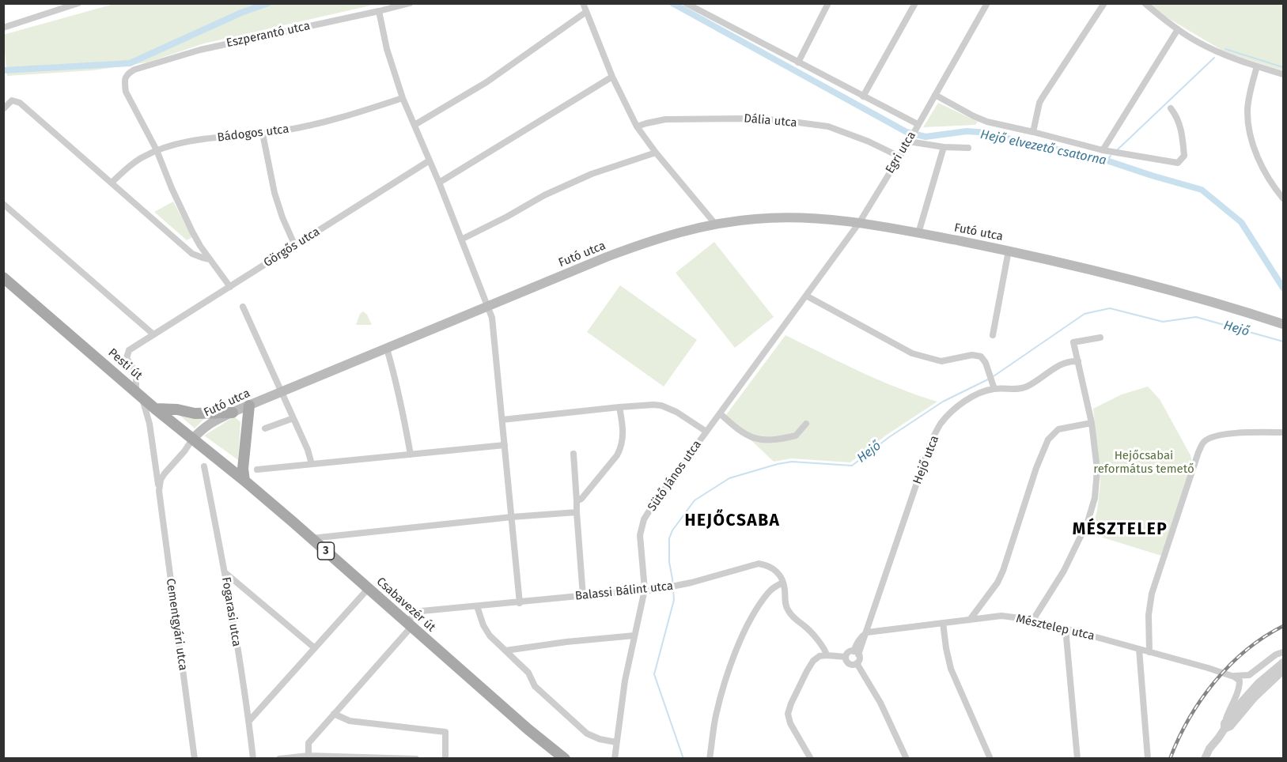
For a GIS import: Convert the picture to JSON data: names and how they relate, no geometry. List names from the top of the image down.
{
  "streets": {
    "main road": [
      "Futó utca",
      "Pesti út",
      "3",
      "Csabavezér út"
    ],
    "street": [
      "Eszperantó utca",
      "Dália utca",
      "Bádogos utca",
      "Egri utca",
      "Görgős utca",
      "Hejő utca",
      "Sütő János utca",
      "Balassi Bálint utca",
      "Fogarasi utca",
      "Cementgyári utca",
      "Mésztelep utca"
    ]
  },
  "crossings": [
    ["Eszperantó utca", "Bádogos utca"],
    ["Dália utca", "Egri utca"],
    ["Egri utca", "Futó utca"],
    ["Egri utca", "Sütő János utca"],
    ["Futó utca", "Pesti út"],
    ["Görgős utca", "Pesti út"],
    ["Görgős utca", "Cementgyári utca"],
    ["Pesti út", "Csabavezér út"],
    ["Pesti út", "Cementgyári utca"],
    ["Hejő utca", "Mésztelep utca"],
    ["Sütő János utca", "Balassi Bálint utca"],
    ["Balassi Bálint utca", "Csabavezér út"]
  ],
  "districts": ["HEJŐCSABA", "MÉSZTELEP"],
  "water": ["Hejő elvezető csatorna", "Hejő"],
  "parks": ["Hejőcsabai református temető"]
}
